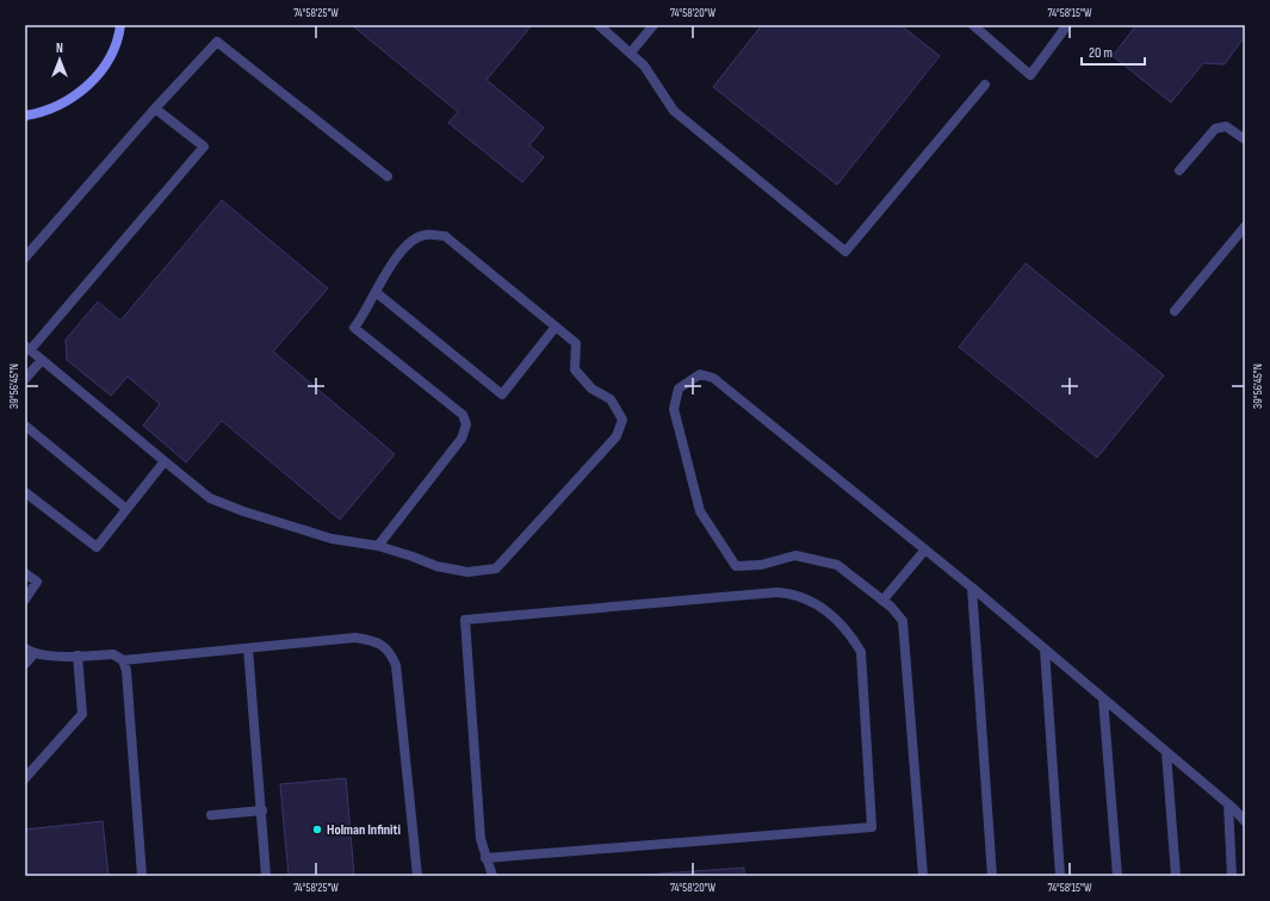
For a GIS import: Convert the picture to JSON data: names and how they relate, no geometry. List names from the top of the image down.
{
  "places": ["Holman Infiniti"],
  "scale_bar": "20 m",
  "north": "top",
  "coordinates": [
    "74°58'25\"W",
    "74°58'20\"W",
    "74°58'15\"W",
    "39°56'45\"N"
  ]
}
